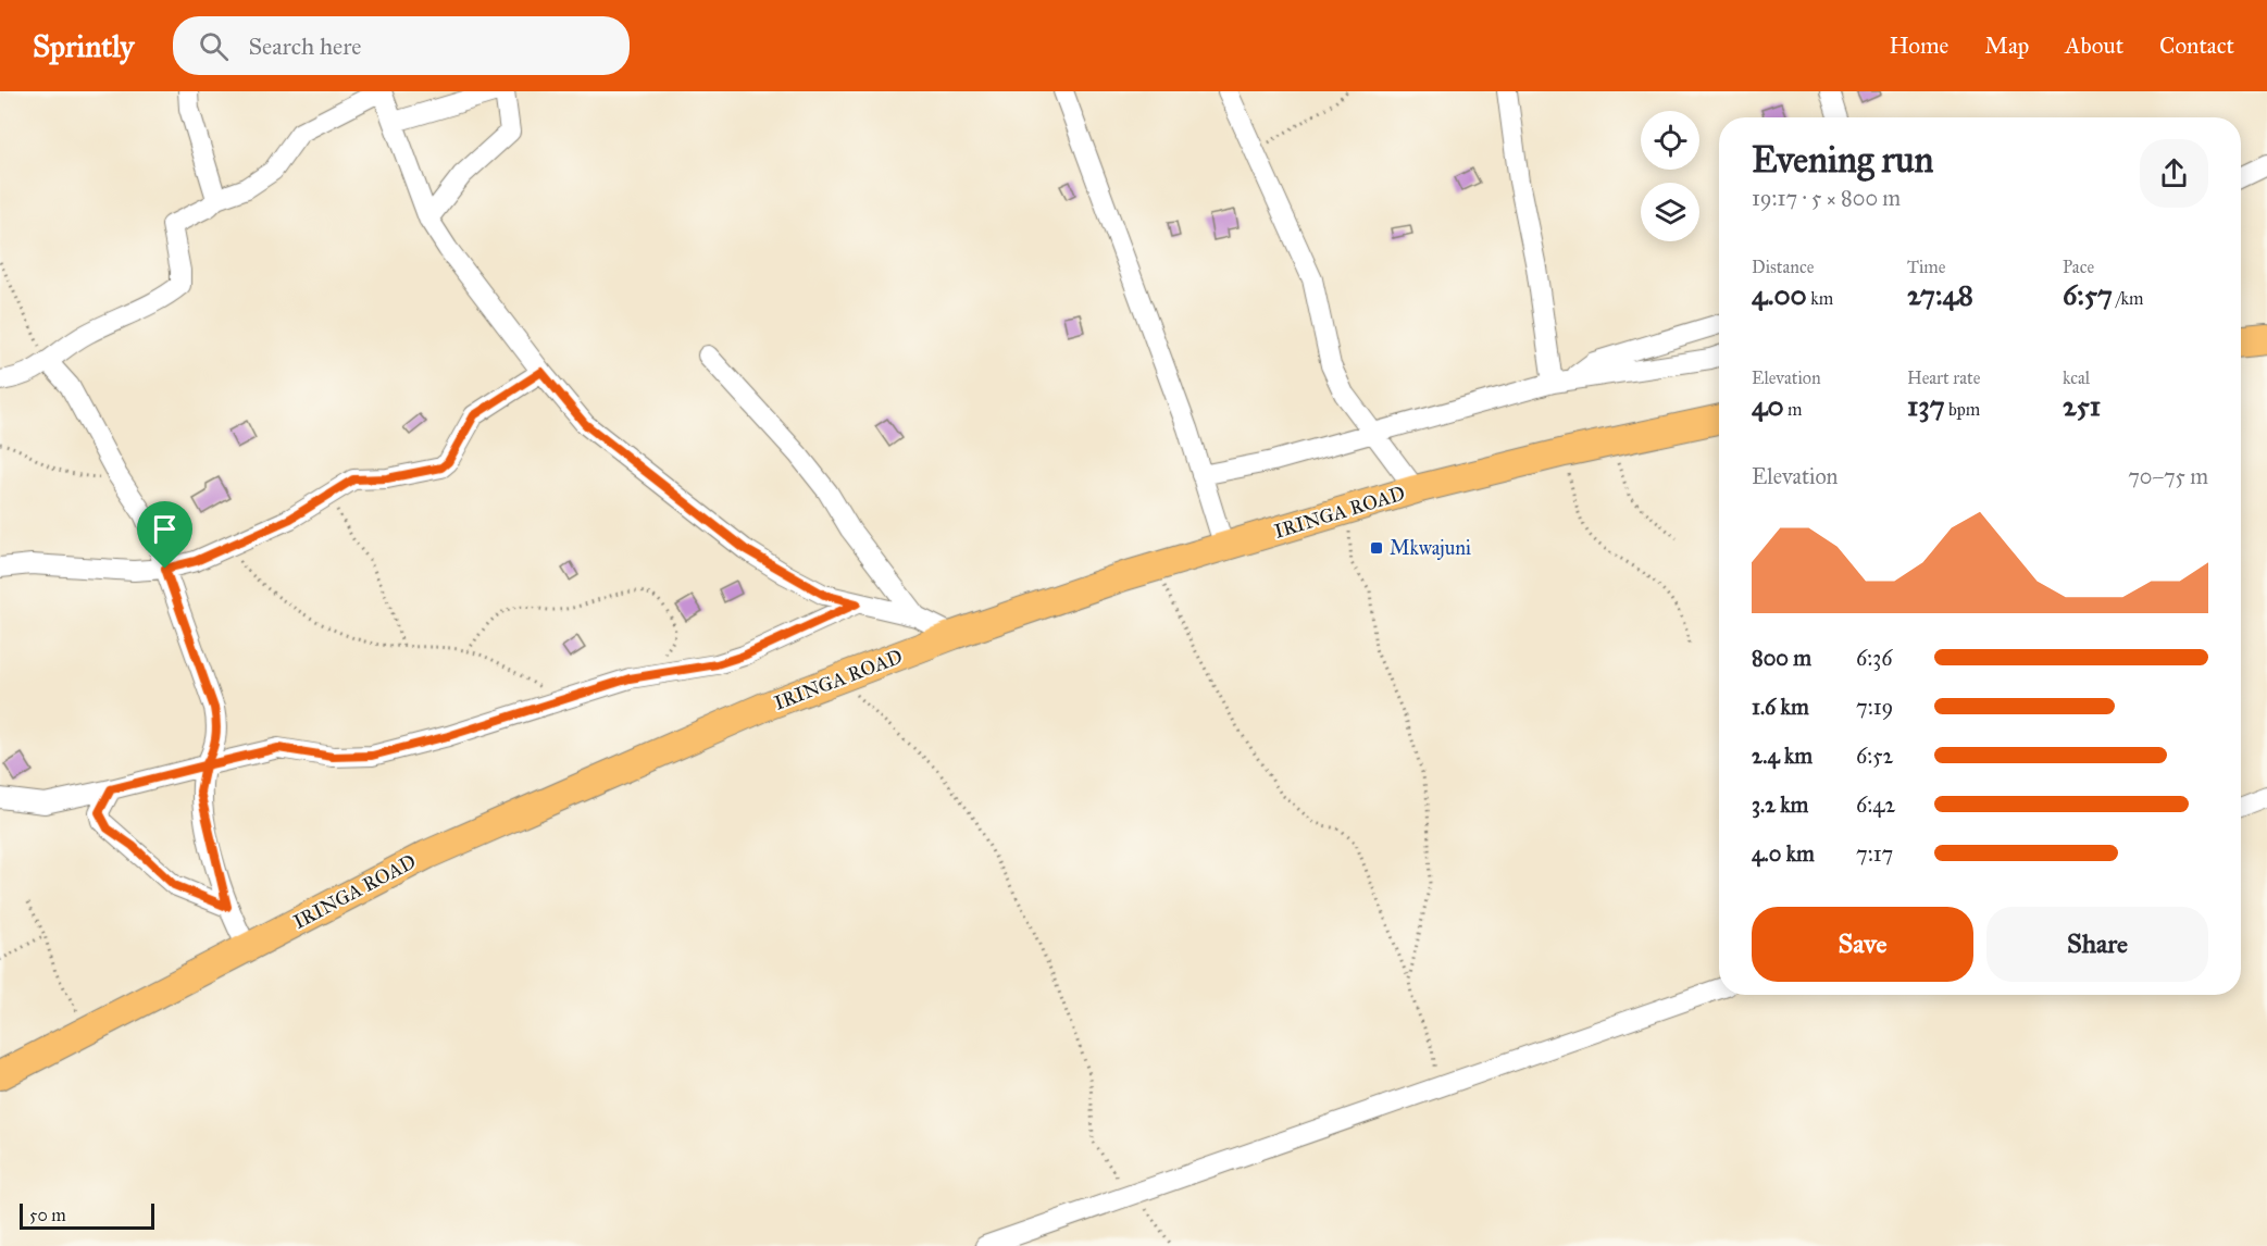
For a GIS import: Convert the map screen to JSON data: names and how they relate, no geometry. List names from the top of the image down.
{
  "streets": {
    "highway": ["IRINGA ROAD"]
  },
  "places": {
    "transit": ["Mkwajuni"]
  },
  "scale_bar": "50 m",
  "page": {
    "header": "Sprintly",
    "search": "Search here",
    "nav": [
      "Home",
      "Map",
      "About",
      "Contact"
    ],
    "heading": ["Evening run", "19:17 · 5 × 800 m"],
    "stats": [
      ["Distance", "4.00 km"],
      ["Time", "27:48"],
      ["Pace", "6:57 /km"],
      ["Elevation", "40 m"],
      ["Heart rate", "137 bpm"],
      ["kcal", "251"]
    ],
    "chart": ["Elevation", "70–75 m"],
    "list": [
      {
        "name": "800 m",
        "note": "6:36"
      },
      {
        "name": "1.6 km",
        "note": "7:19"
      },
      {
        "name": "2.4 km",
        "note": "6:52"
      },
      {
        "name": "3.2 km",
        "note": "6:42"
      },
      {
        "name": "4.0 km",
        "note": "7:17"
      }
    ],
    "buttons": ["Save", "Share"],
    "scale": "50 m"
  }
}
